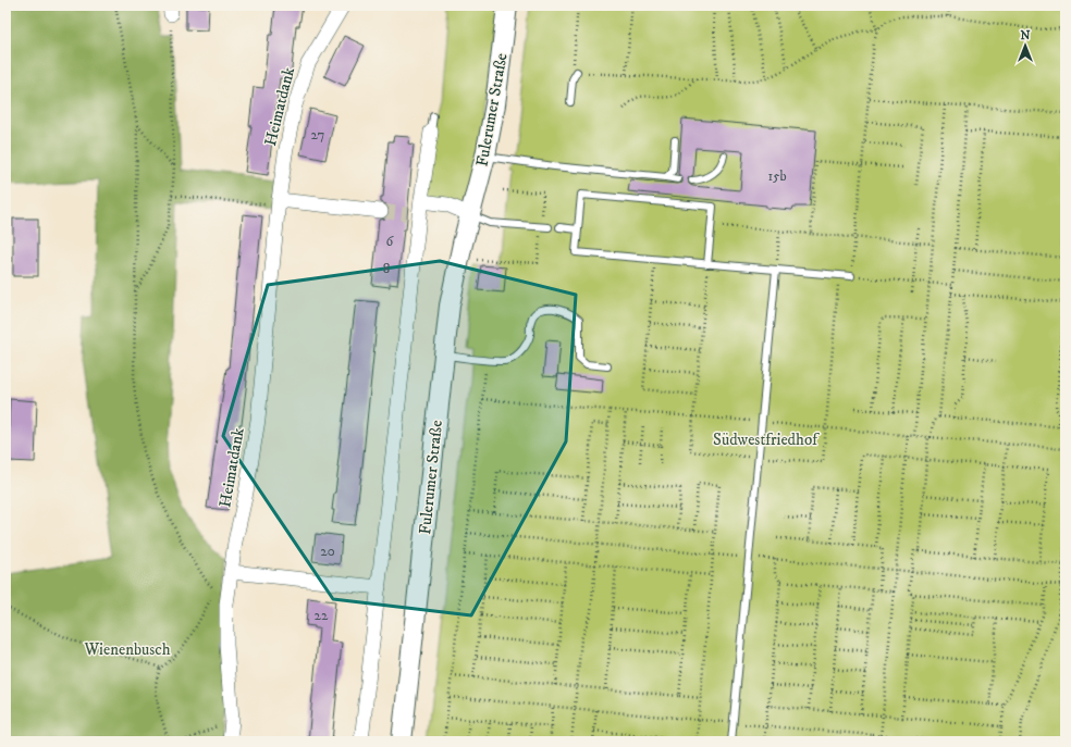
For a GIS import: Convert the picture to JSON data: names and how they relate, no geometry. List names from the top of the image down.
{
  "streets": {
    "main road": ["Fulerumer Straße"],
    "street": ["Heimatdank"]
  },
  "parks": ["Südwestfriedhof", "Wienenbusch"],
  "house_numbers": [
    "27",
    "15b",
    "6",
    "8",
    "20",
    "22"
  ],
  "north": "top"
}
